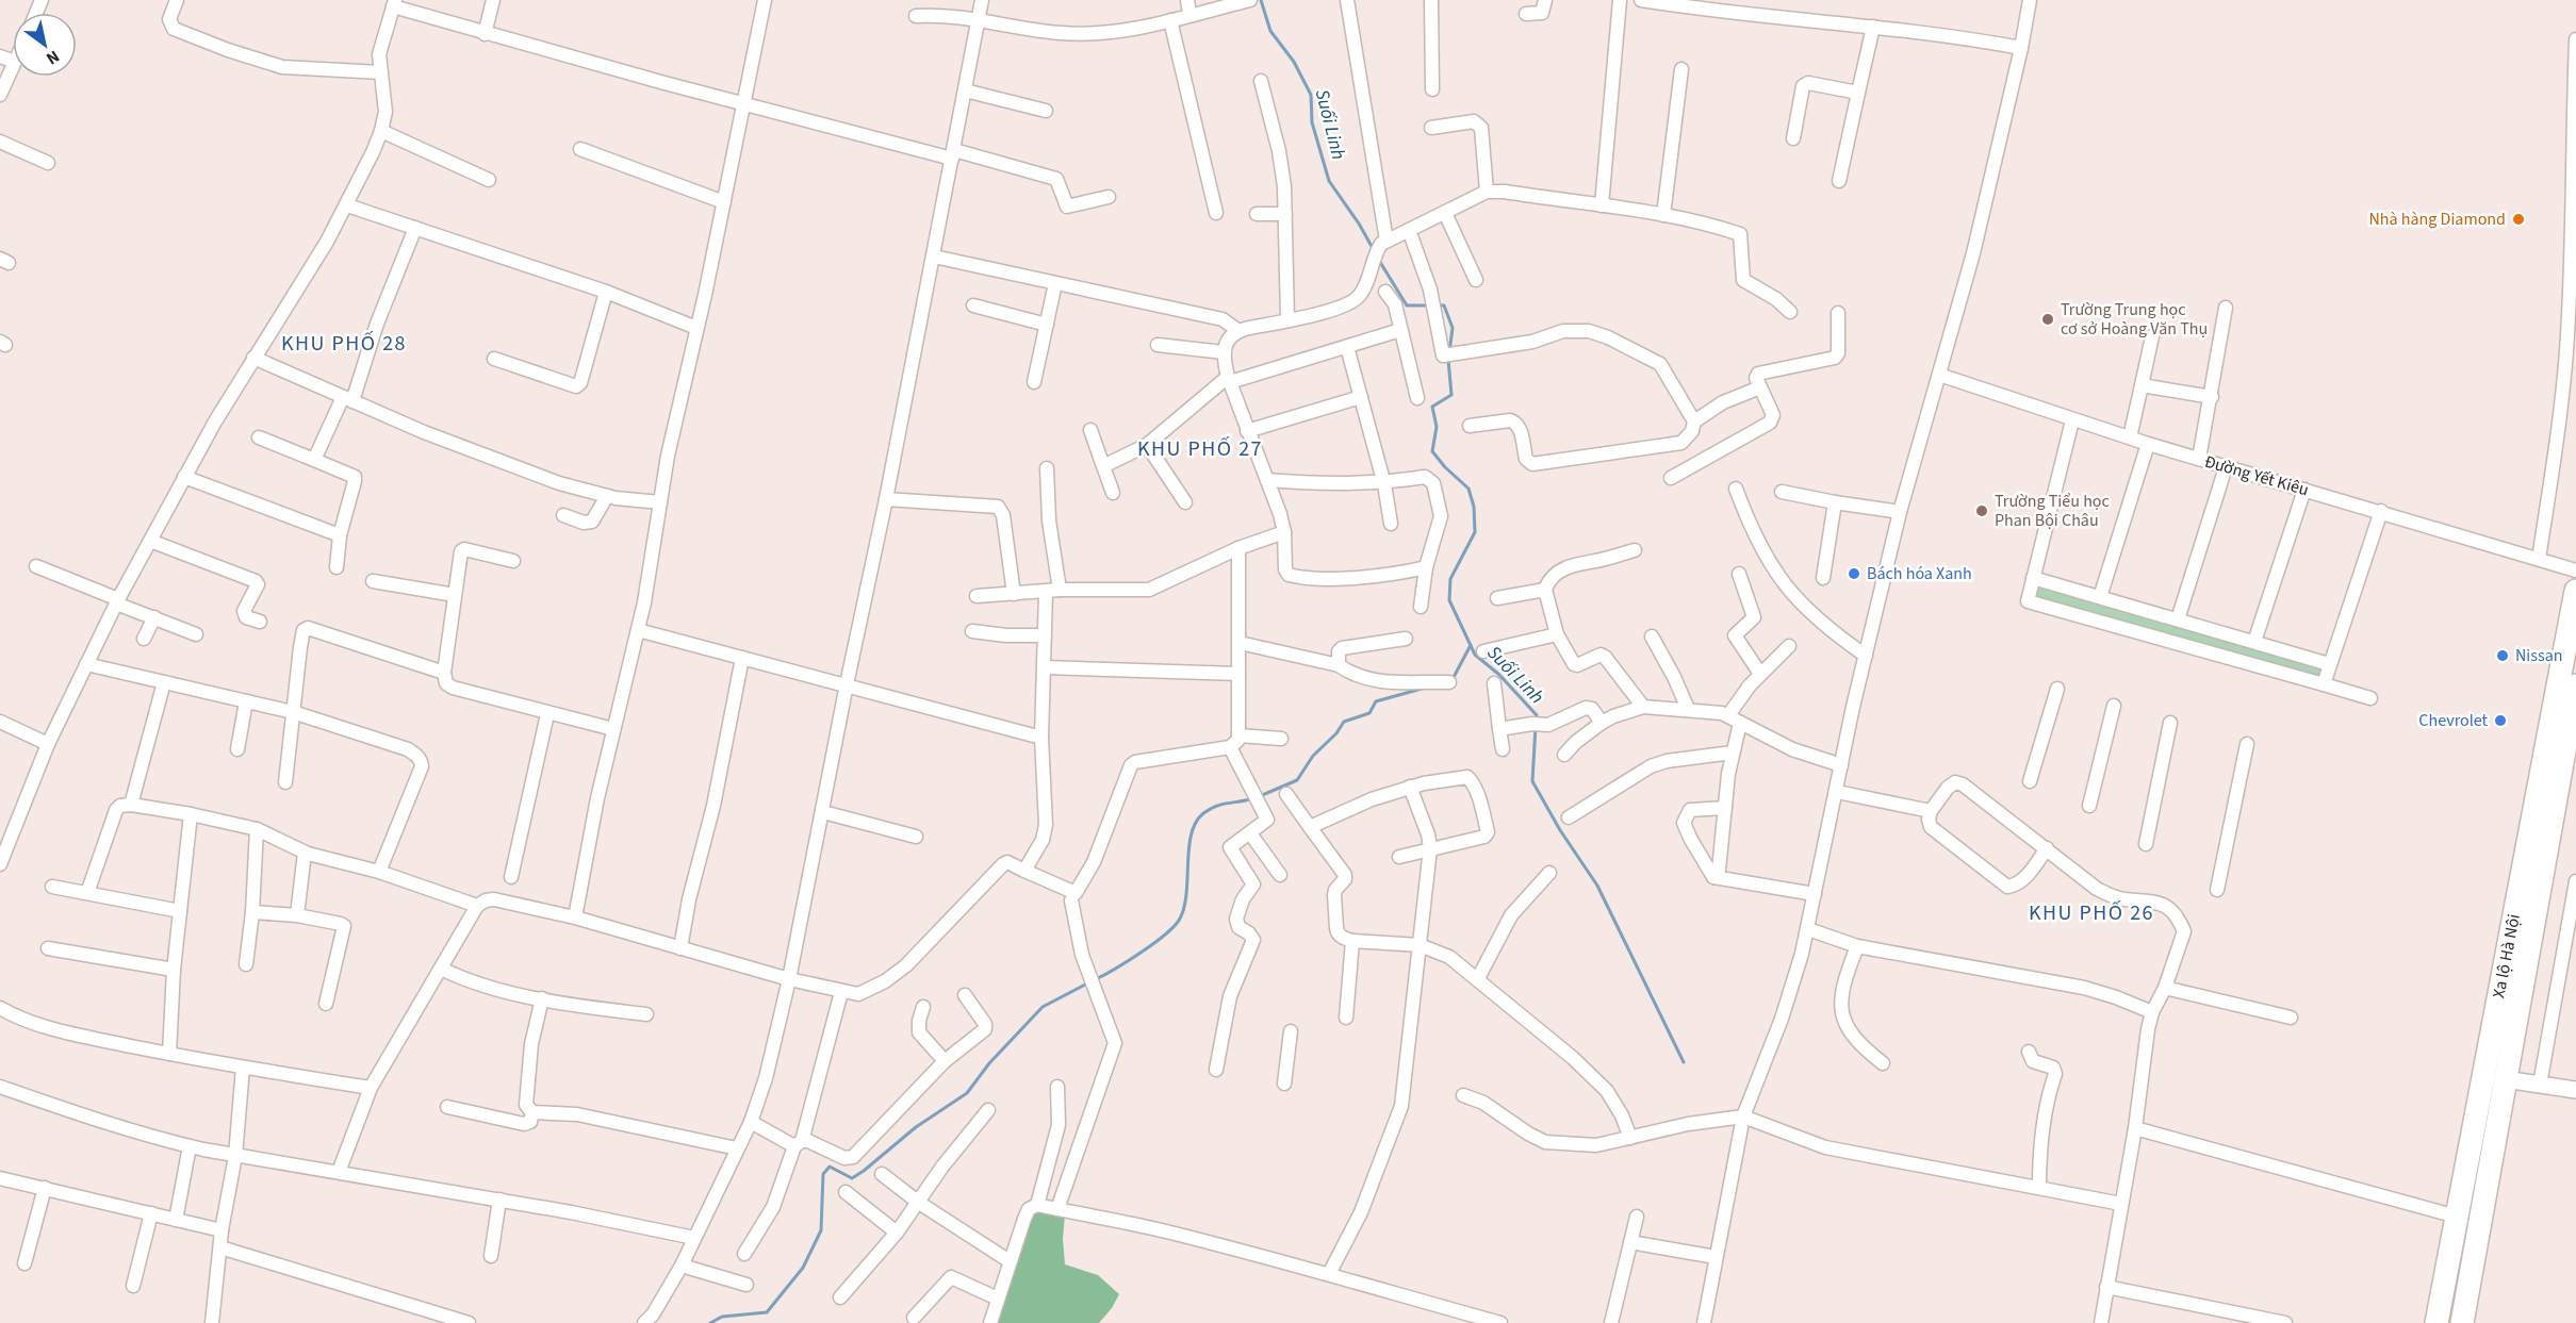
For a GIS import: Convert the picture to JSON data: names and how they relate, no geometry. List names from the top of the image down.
{
  "streets": {
    "highway": ["Xa lộ Hà Nội"],
    "street": ["Đường Yết Kiêu"]
  },
  "districts": ["KHU PHỐ 28", "KHU PHỐ 27", "KHU PHỐ 26"],
  "water": ["Suối Linh"],
  "places": [
    "Nhà hàng Diamond",
    "Trường Trung học cơ sở Hoàng Văn Thụ",
    "Trường Tiểu học Phan Bội Châu",
    "Bách hóa Xanh",
    "Nissan",
    "Chevrolet"
  ],
  "north": "bottom right"
}
